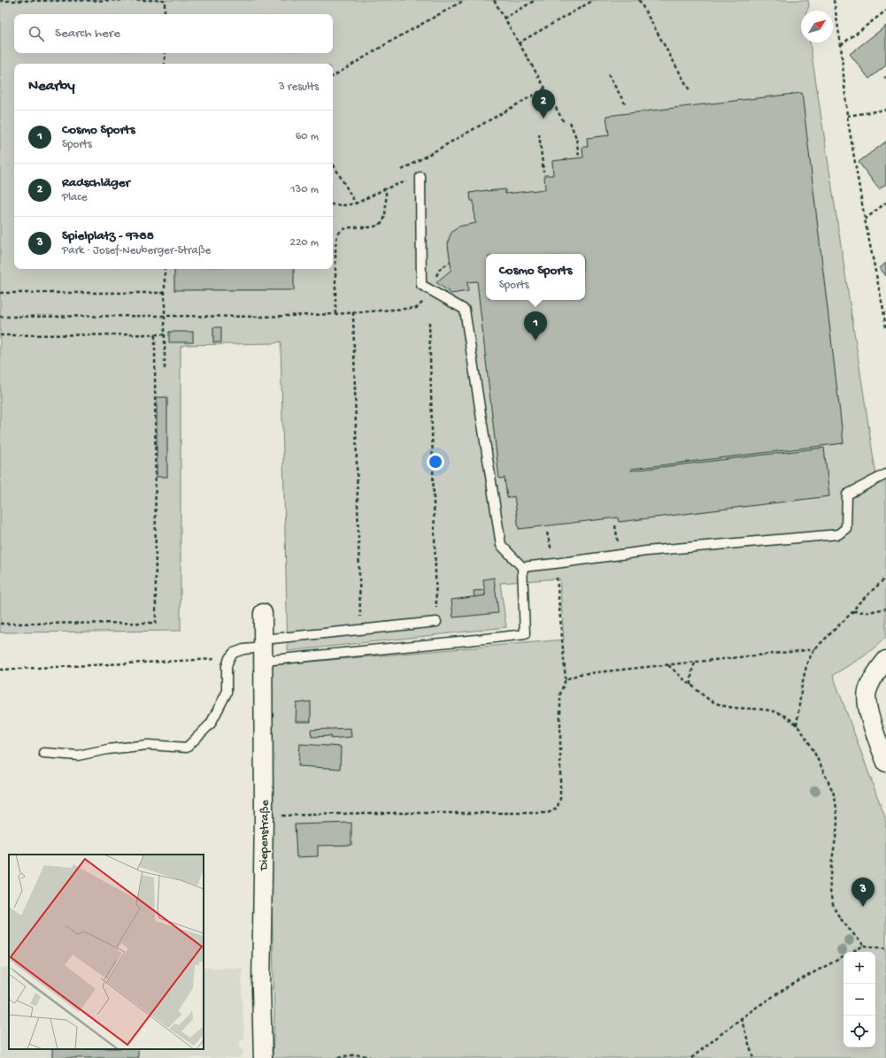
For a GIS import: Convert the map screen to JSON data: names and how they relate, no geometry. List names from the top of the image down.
{
  "streets": {
    "street": ["Diepenstraße"]
  },
  "north": "top right",
  "page": {
    "search": "Search here",
    "heading": ["Nearby", "3 results"],
    "pins": ["2", "1", "3"],
    "list": [
      {
        "mark": "1",
        "name": "Cosmo Sports",
        "note": "Sports",
        "value": "60 m"
      },
      {
        "mark": "2",
        "name": "Radschläger",
        "note": "Place",
        "value": "130 m"
      },
      {
        "mark": "3",
        "name": "Spielplatz - 9788",
        "note": "Park · Josef-Neuberger-Straße",
        "value": "220 m"
      }
    ],
    "popup": ["Cosmo Sports", "Sports"],
    "map_buttons": ["+", "−"]
  }
}
